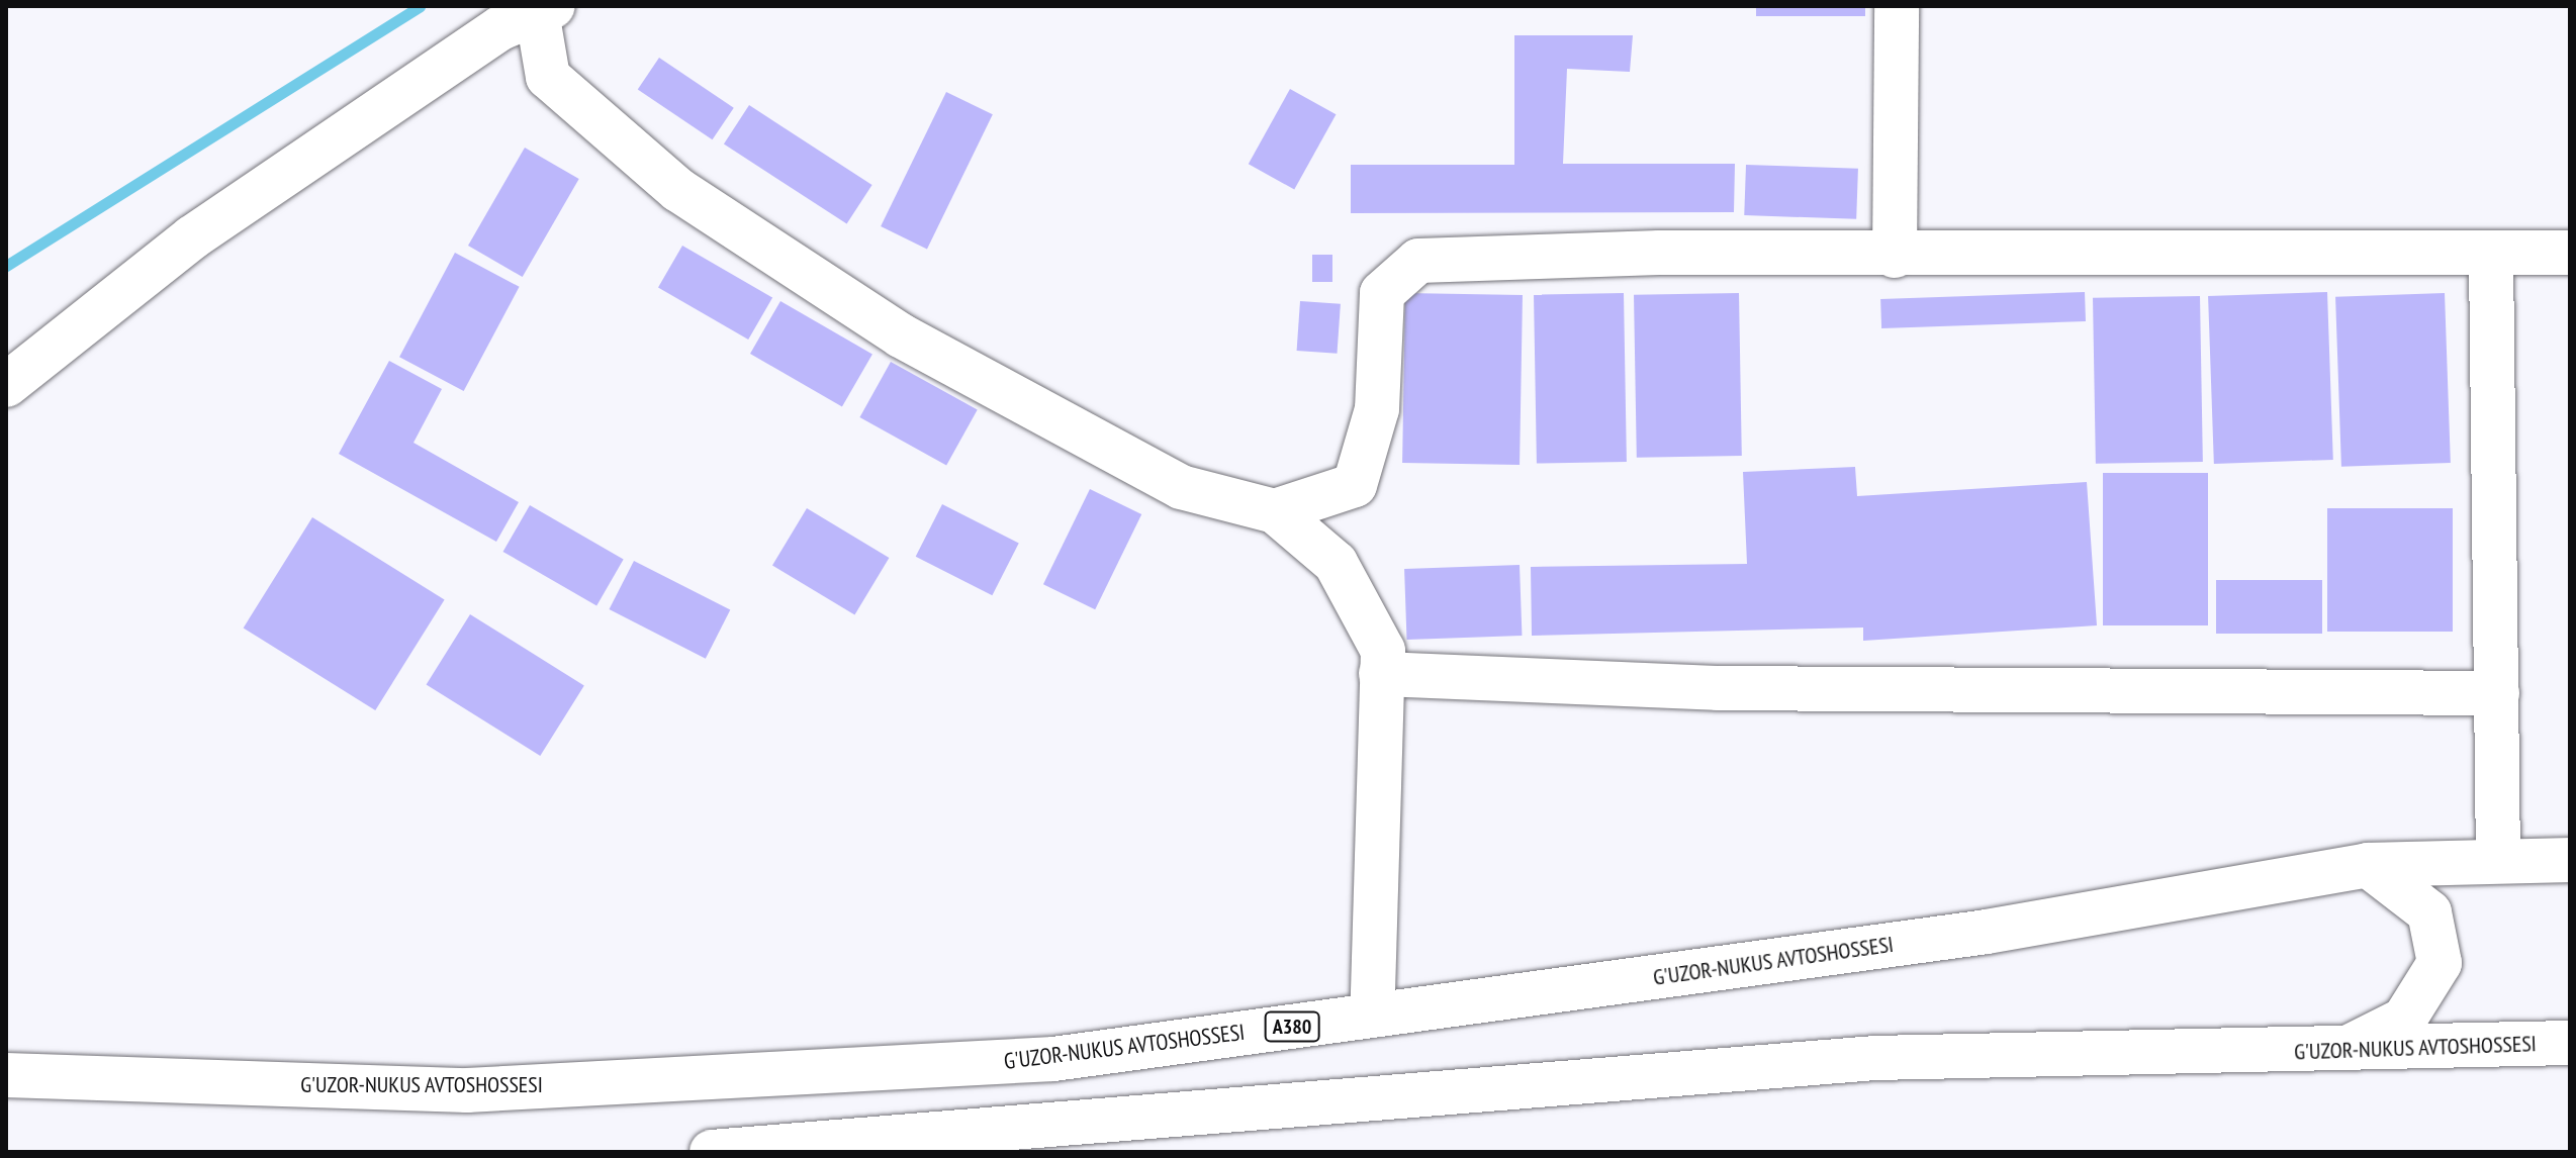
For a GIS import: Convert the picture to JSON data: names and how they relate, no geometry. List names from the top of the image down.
{
  "streets": {
    "main road": ["G'UZOR-NUKUS AVTOSHOSSESI", "A380"]
  }
}
